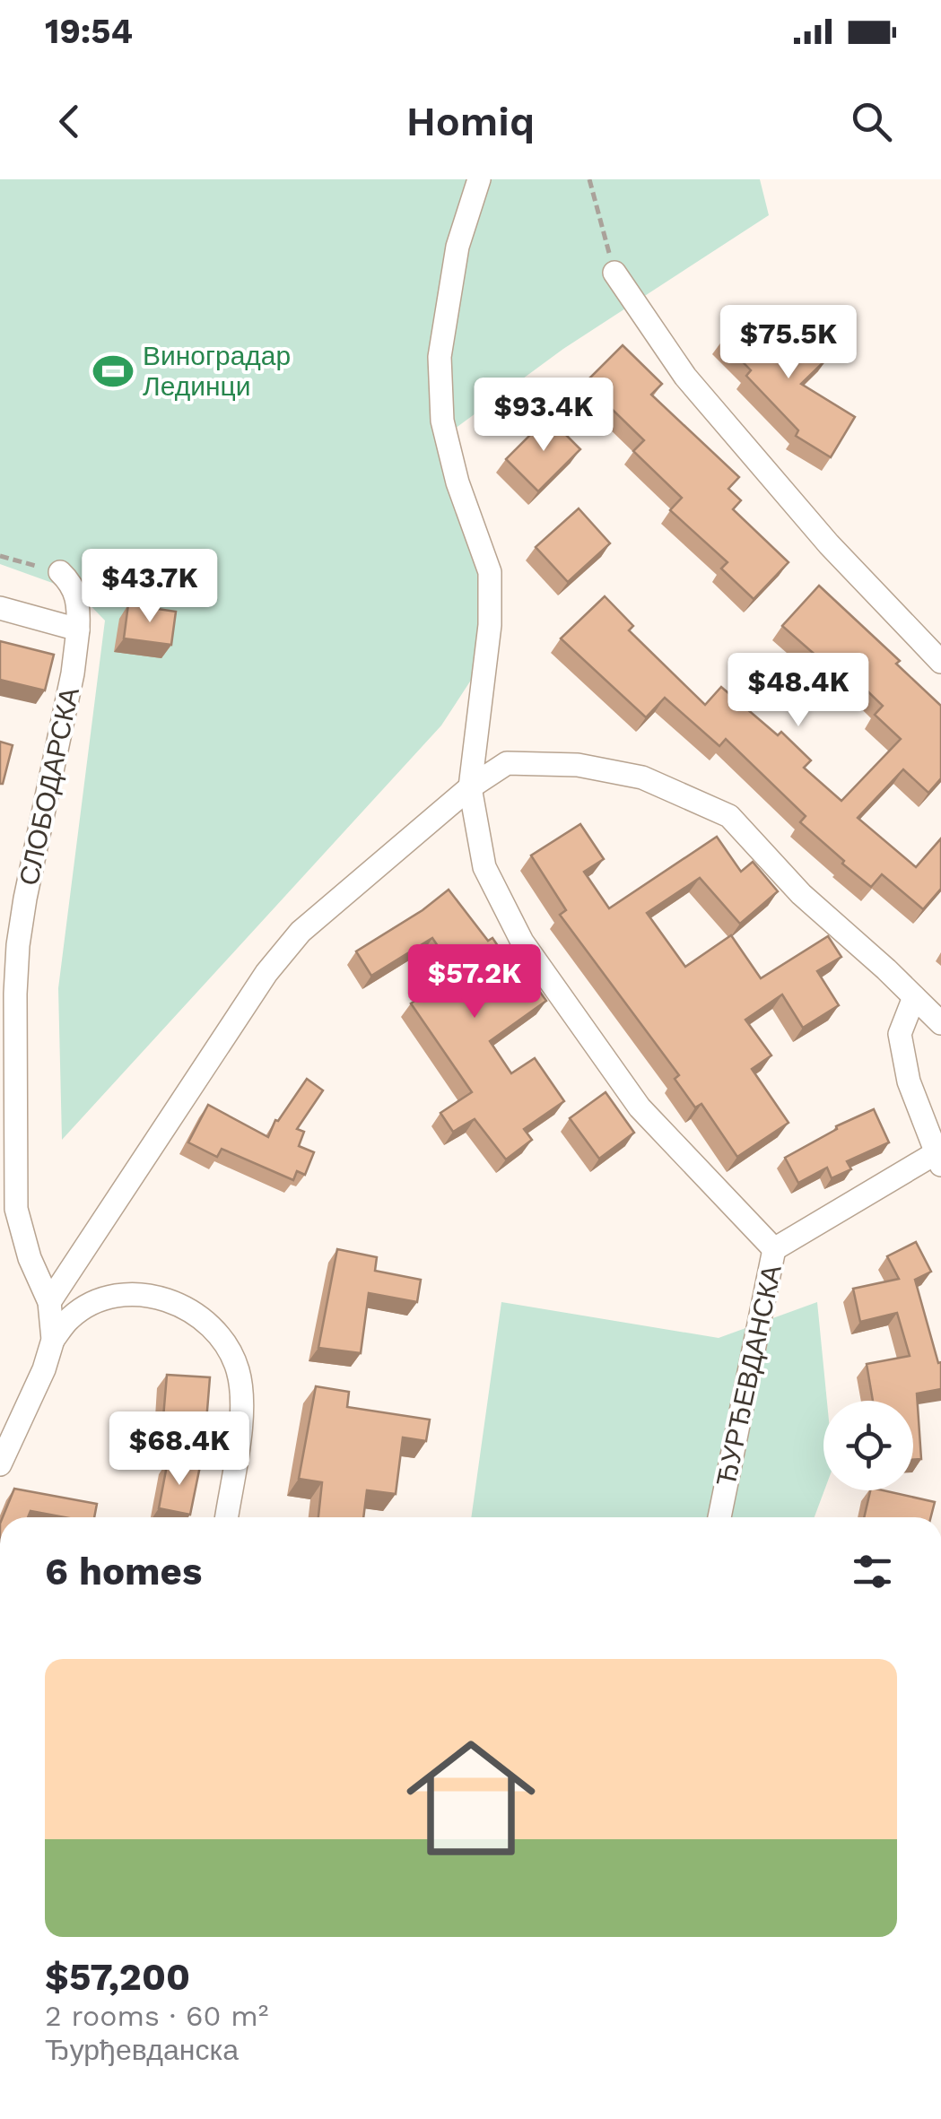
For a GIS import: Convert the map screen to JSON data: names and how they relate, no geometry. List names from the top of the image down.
{
  "streets": {
    "street": ["СЛОБОДАРСКА", "ЂУРЂЕВДАНСКА"]
  },
  "places": {
    "sports": ["Виноградар Лединци"]
  },
  "page": {
    "status": "19:54",
    "header": "Homiq",
    "price": [
      "$75.5K",
      "$93.4K",
      "$43.7K",
      "$48.4K",
      "$57.2K",
      "$68.4K"
    ],
    "heading": "6 homes",
    "list": [
      {
        "name": "$57,200",
        "note": "2 rooms · 60 m² · Ђурђевданска"
      }
    ]
  }
}
